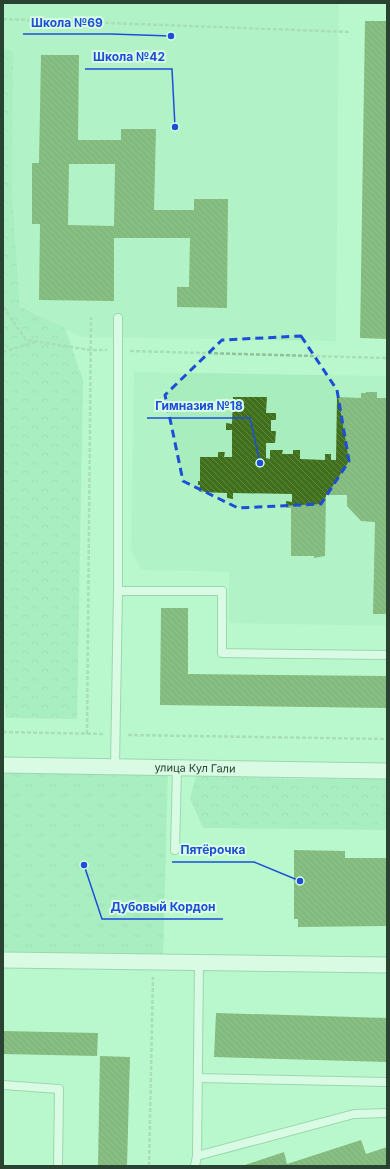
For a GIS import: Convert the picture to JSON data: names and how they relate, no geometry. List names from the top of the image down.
{
  "streets": {
    "street": ["улица Кул Гали"]
  },
  "places": [
    "Школа №69",
    "Школа №42",
    "Гимназия №18",
    "Дубовый Кордон",
    "Пятёрочка"
  ]
}
